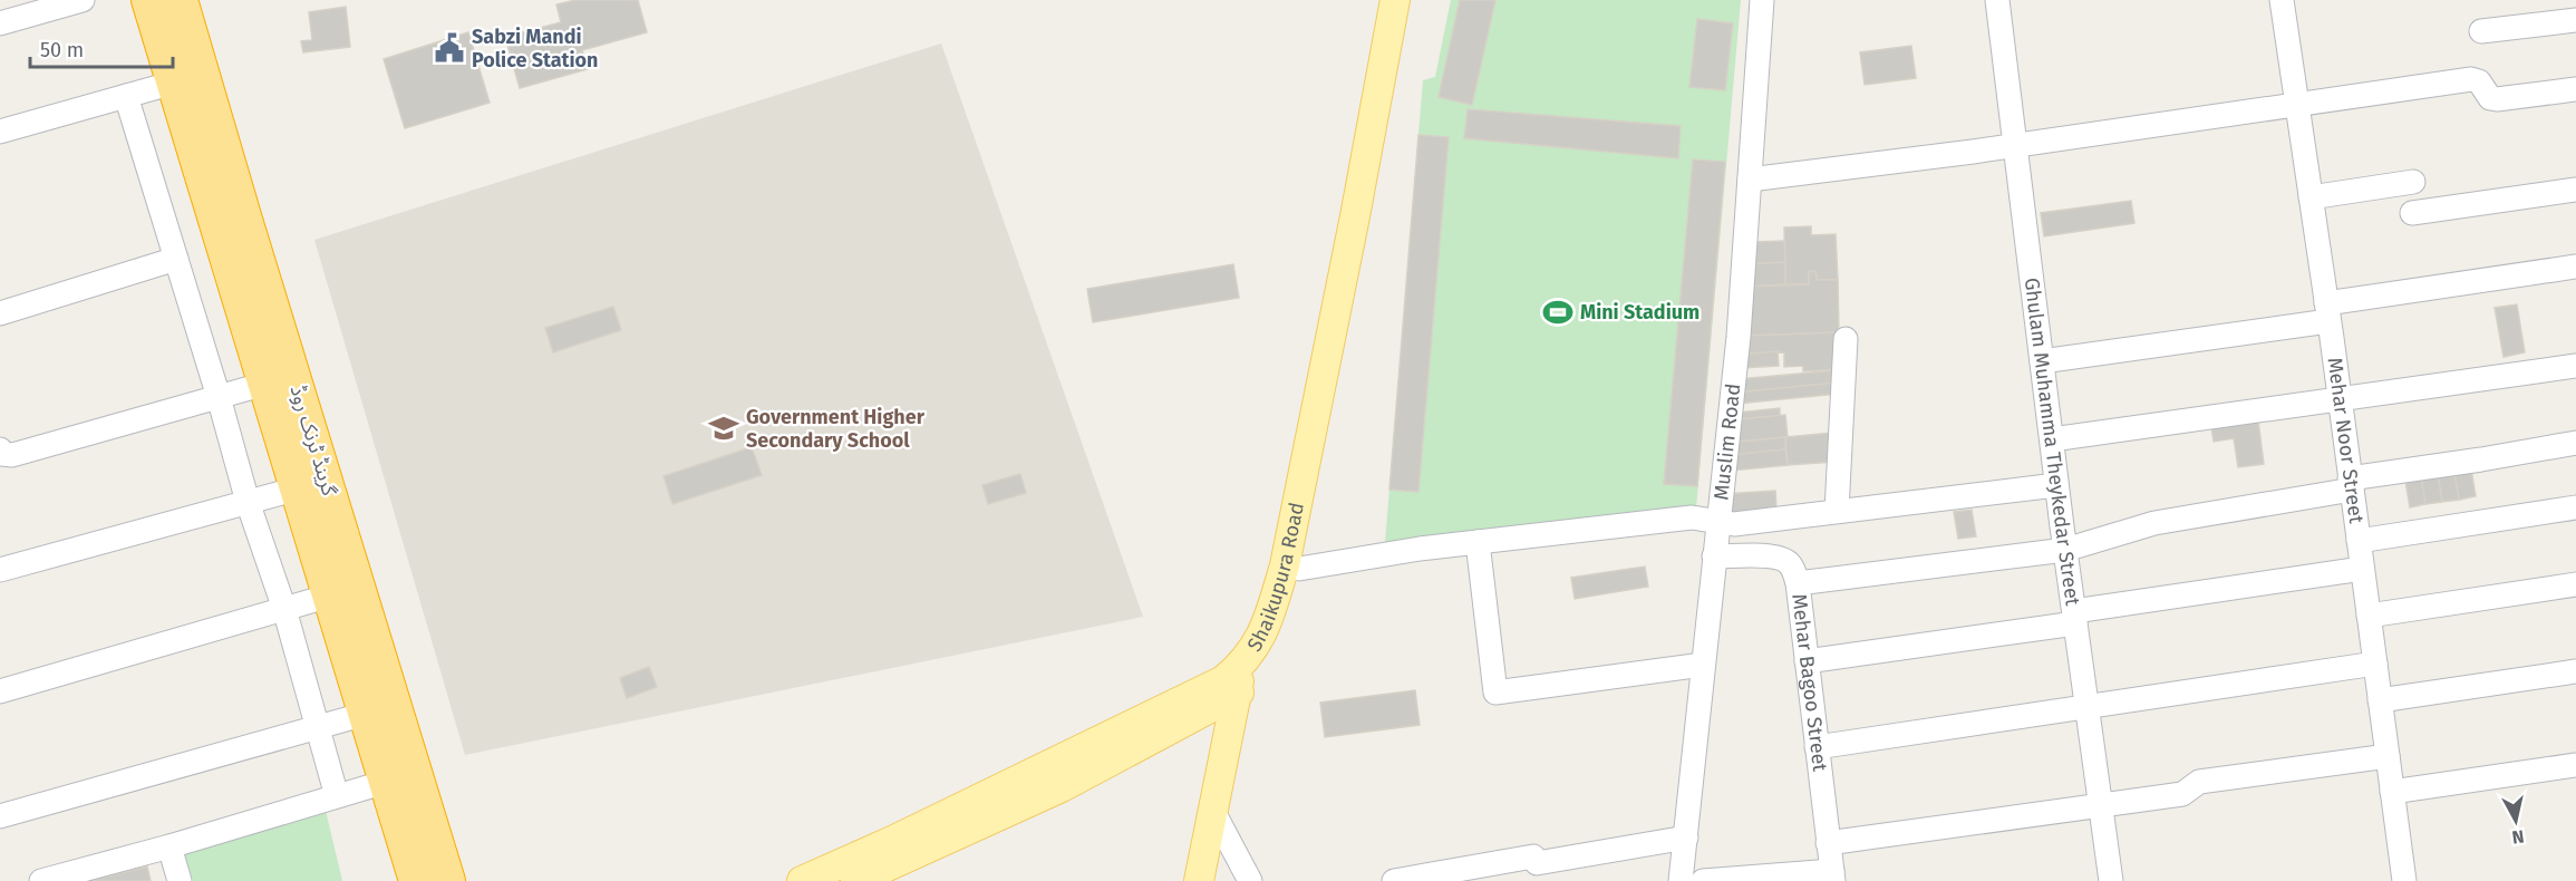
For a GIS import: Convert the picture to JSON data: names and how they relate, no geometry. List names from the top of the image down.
{
  "streets": {
    "highway": ["گرینڈ ٹرنک روڈ"],
    "main road": ["Shaikupura Road"],
    "street": [
      "Ghulam Muhamma Theykedar Street",
      "Mehar Noor Street",
      "Muslim Road",
      "Mehar Bagoo Street"
    ]
  },
  "crossings": [
    ["Muslim Road", "Mehar Bagoo Street"]
  ],
  "places": {
    "public building": ["Sabzi Mandi Police Station"],
    "sports": ["Mini Stadium"],
    "school or university": ["Government Higher Secondary School"]
  },
  "scale_bar": "50 m",
  "north": "bottom"
}
